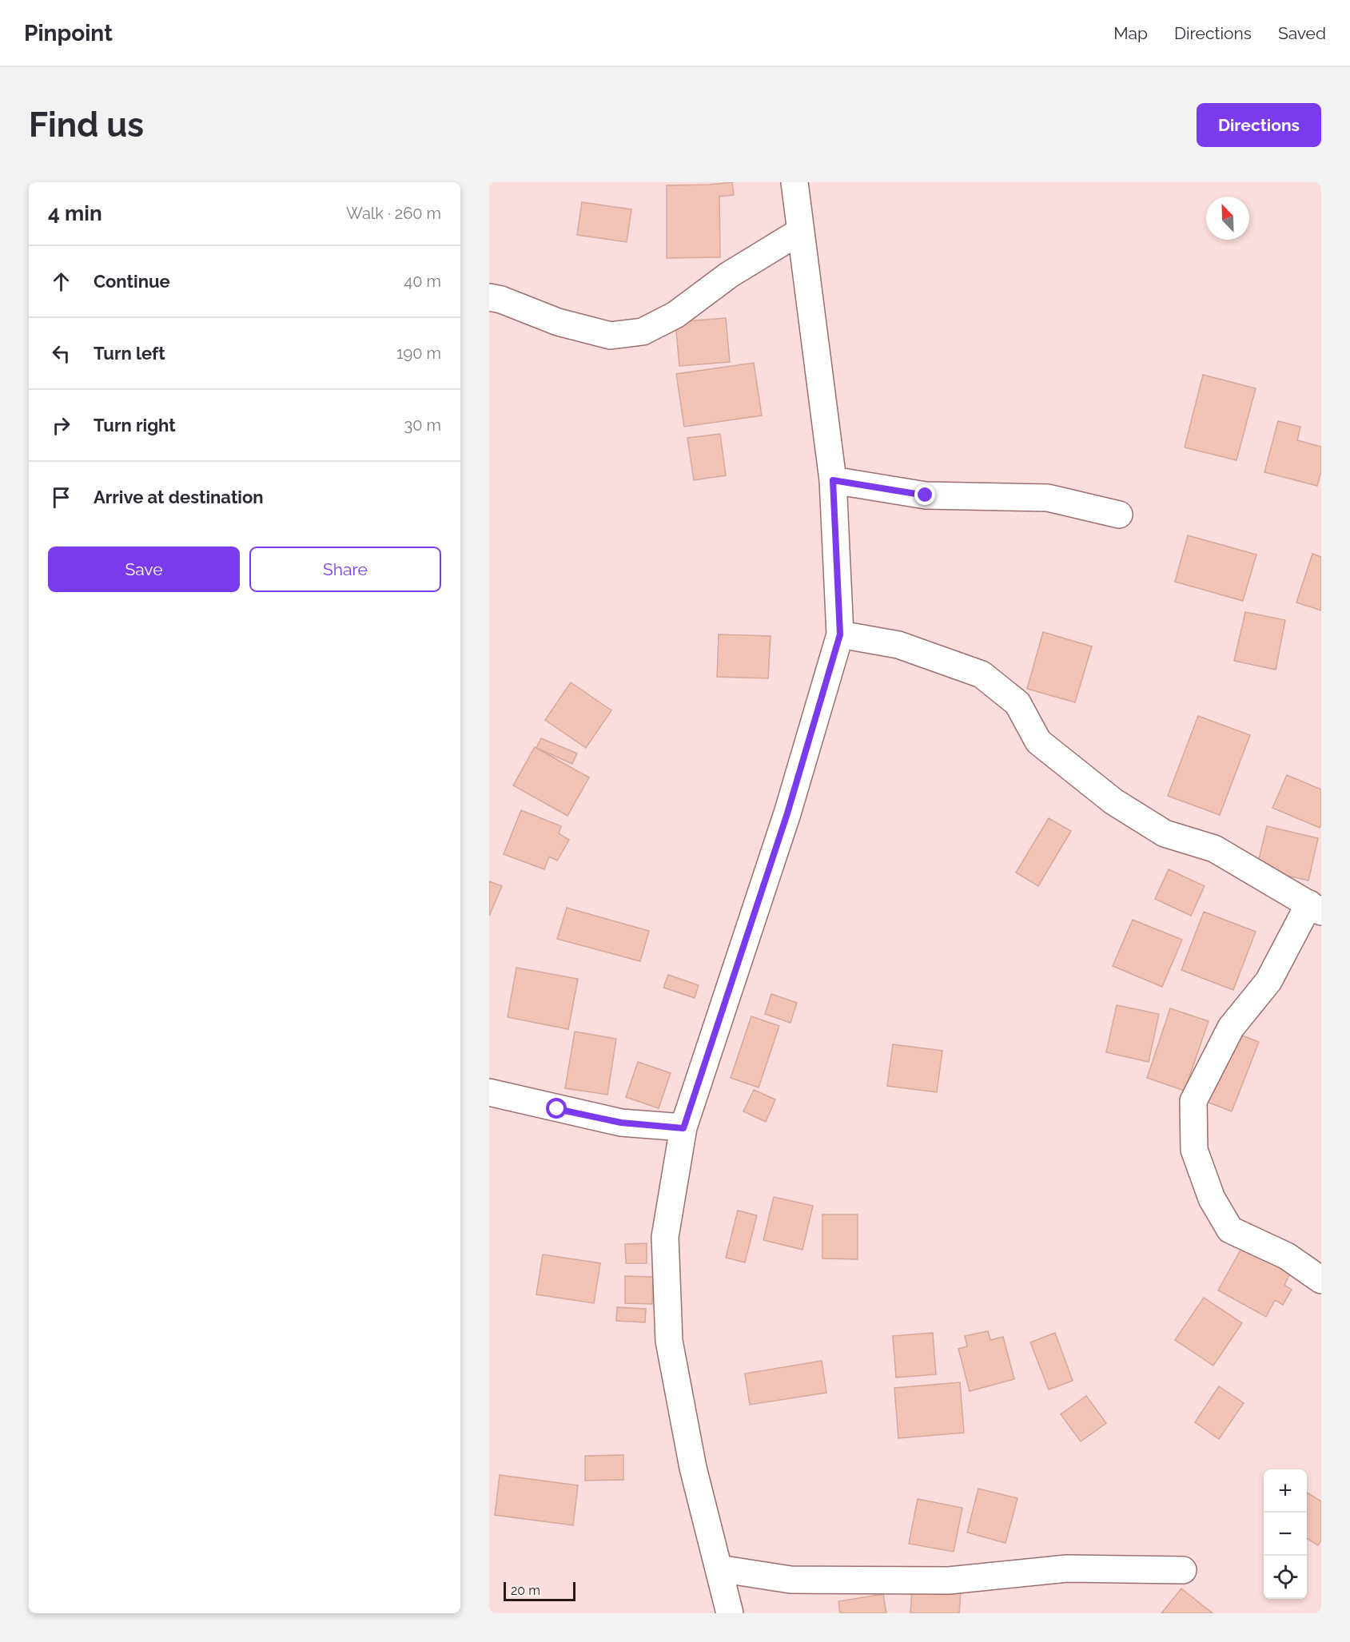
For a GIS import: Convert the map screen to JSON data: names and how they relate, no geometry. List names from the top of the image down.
{
  "scale_bar": "20 m",
  "north": "top left",
  "page": {
    "header": "Pinpoint",
    "nav": ["Map", "Directions", "Saved"],
    "buttons": [
      "Directions",
      ["Save", "Share"]
    ],
    "title": "Find us",
    "heading": ["4 min", "Walk · 260 m"],
    "list": [
      ["Continue", "40 m"],
      ["Turn left", "190 m"],
      ["Turn right", "30 m"],
      "Arrive at destination"
    ],
    "map_buttons": ["+", "−"],
    "scale": "20 m"
  }
}
